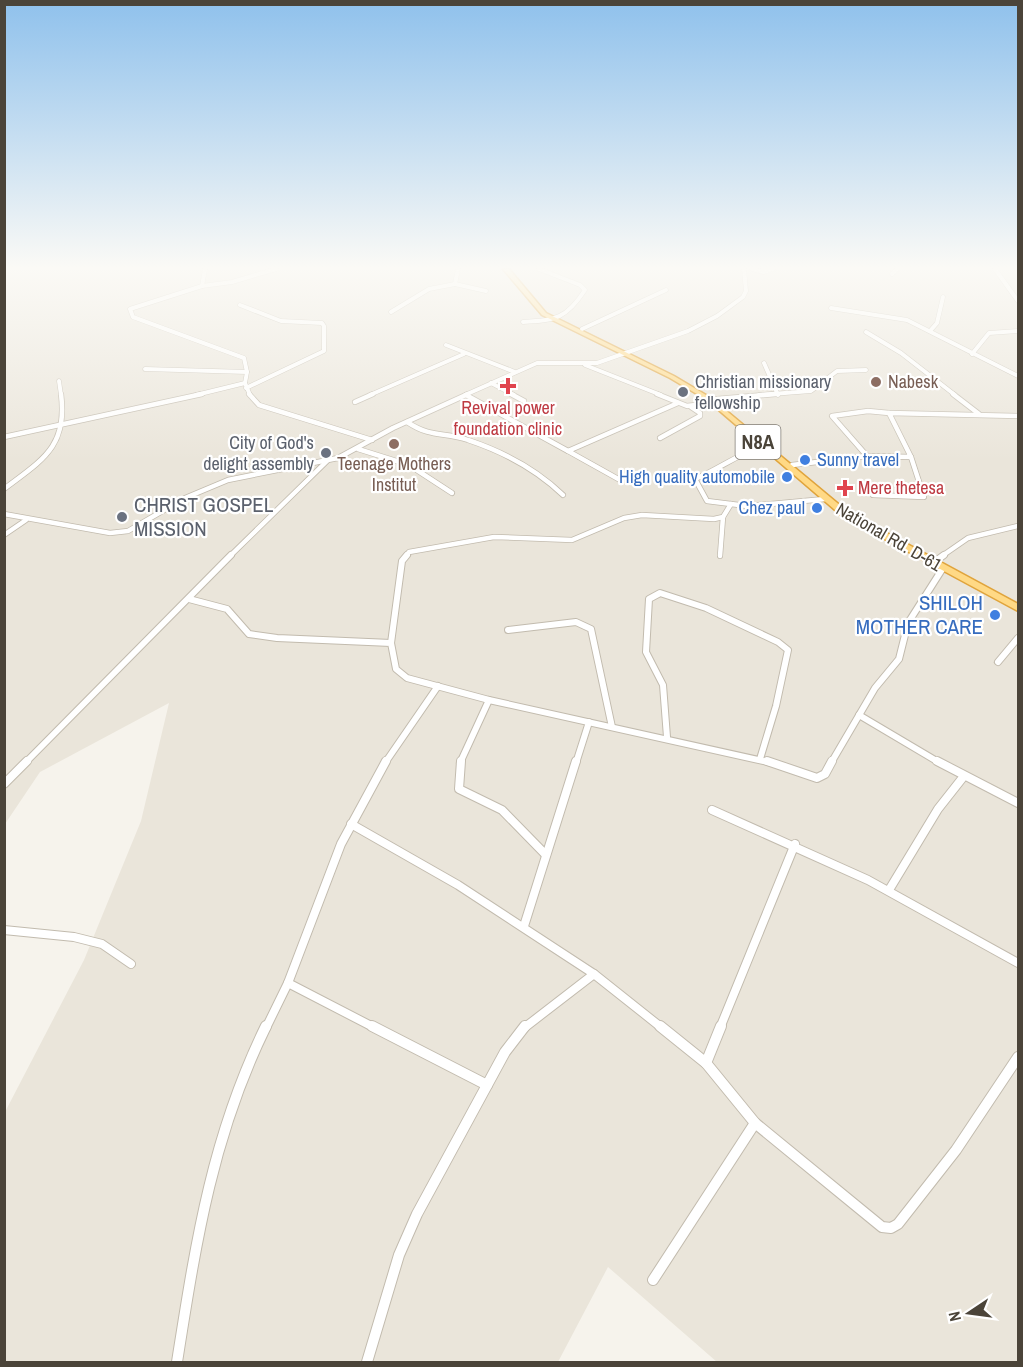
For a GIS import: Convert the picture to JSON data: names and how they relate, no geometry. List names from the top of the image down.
{
  "streets": {
    "highway": ["N8A", "National Rd. D-61"]
  },
  "places": {
    "other": [
      "Nabesk",
      "Christian missionary fellowship",
      "Teenage Mothers Institut",
      "City of God's delight assembly",
      "Sunny travel",
      "High quality automobile",
      "Chez paul",
      "CHRIST GOSPEL MISSION",
      "SHILOH MOTHER CARE"
    ],
    "health": ["Revival power foundation clinic", "Mere thetesa"]
  },
  "north": "left"
}
